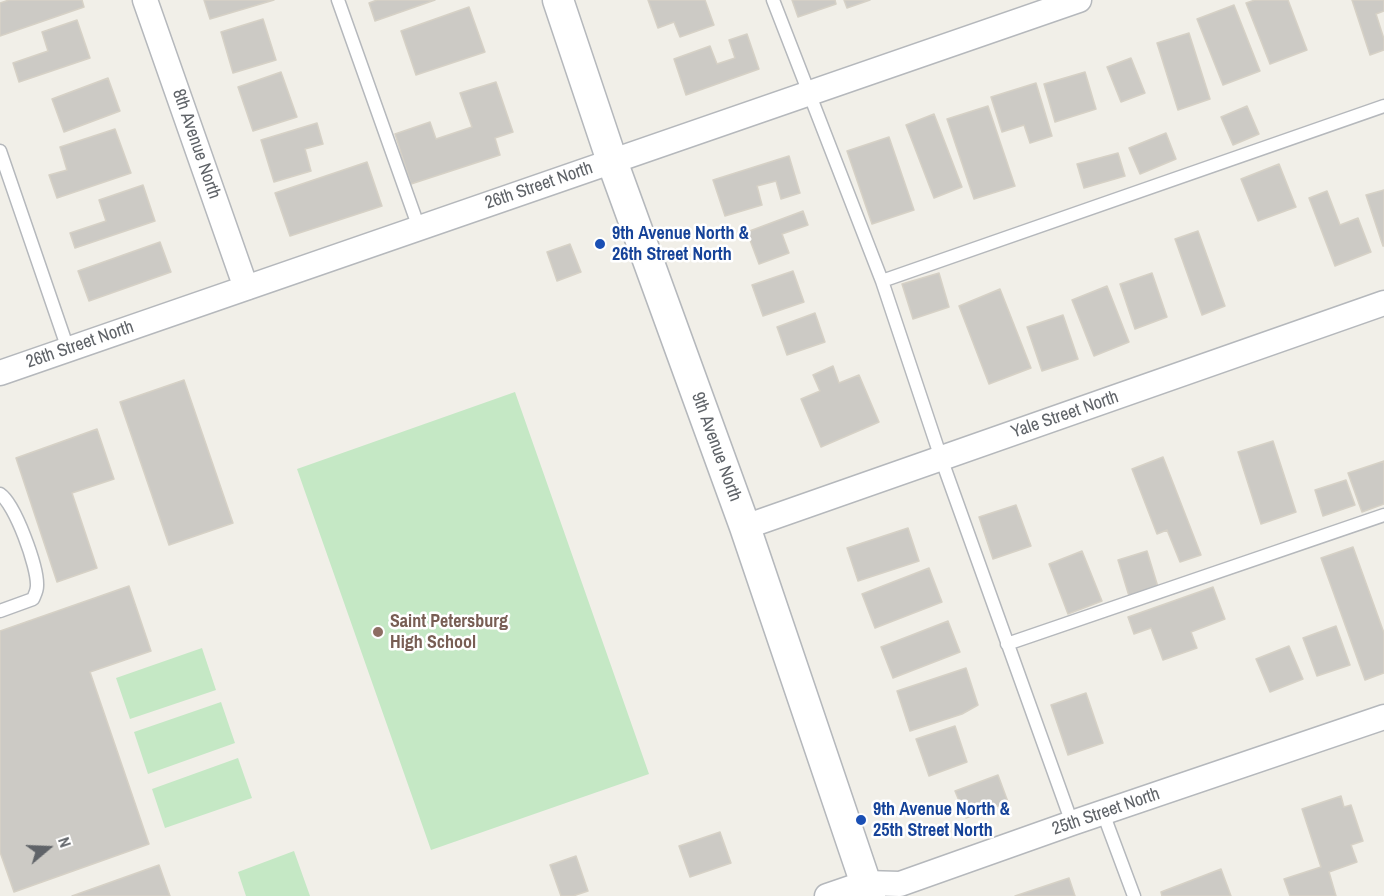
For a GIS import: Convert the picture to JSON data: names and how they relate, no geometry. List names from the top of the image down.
{
  "streets": {
    "street": [
      "8th Avenue North",
      "26th Street North",
      "Yale Street North",
      "9th Avenue North",
      "25th Street North"
    ]
  },
  "crossings": [
    ["8th Avenue North", "26th Street North"],
    ["26th Street North", "9th Avenue North"],
    ["Yale Street North", "9th Avenue North"],
    ["9th Avenue North", "25th Street North"]
  ],
  "places": ["9th Avenue North & 26th Street North", "Saint Petersburg High School", "9th Avenue North & 25th Street North"],
  "north": "right"
}
